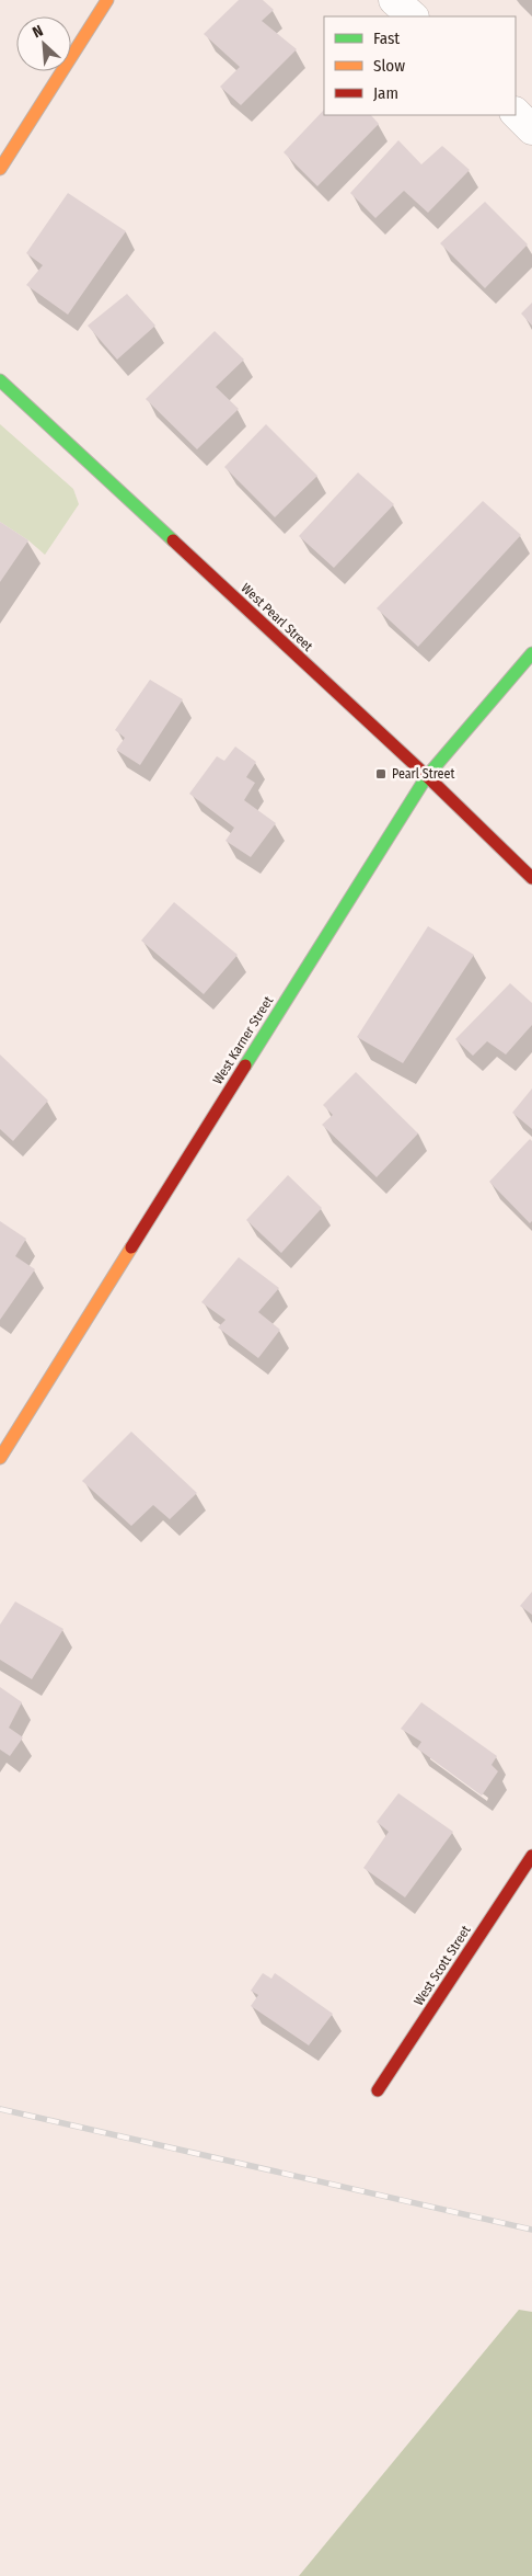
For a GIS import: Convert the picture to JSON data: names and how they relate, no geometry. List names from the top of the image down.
{
  "streets": {
    "street": ["West Pearl Street", "West Karner Street", "West Scott Street"]
  },
  "crossings": [
    ["West Pearl Street", "West Karner Street"]
  ],
  "places": {
    "transit": ["Pearl Street"]
  },
  "legend": ["Fast", "Slow", "Jam"],
  "north": "top left"
}
